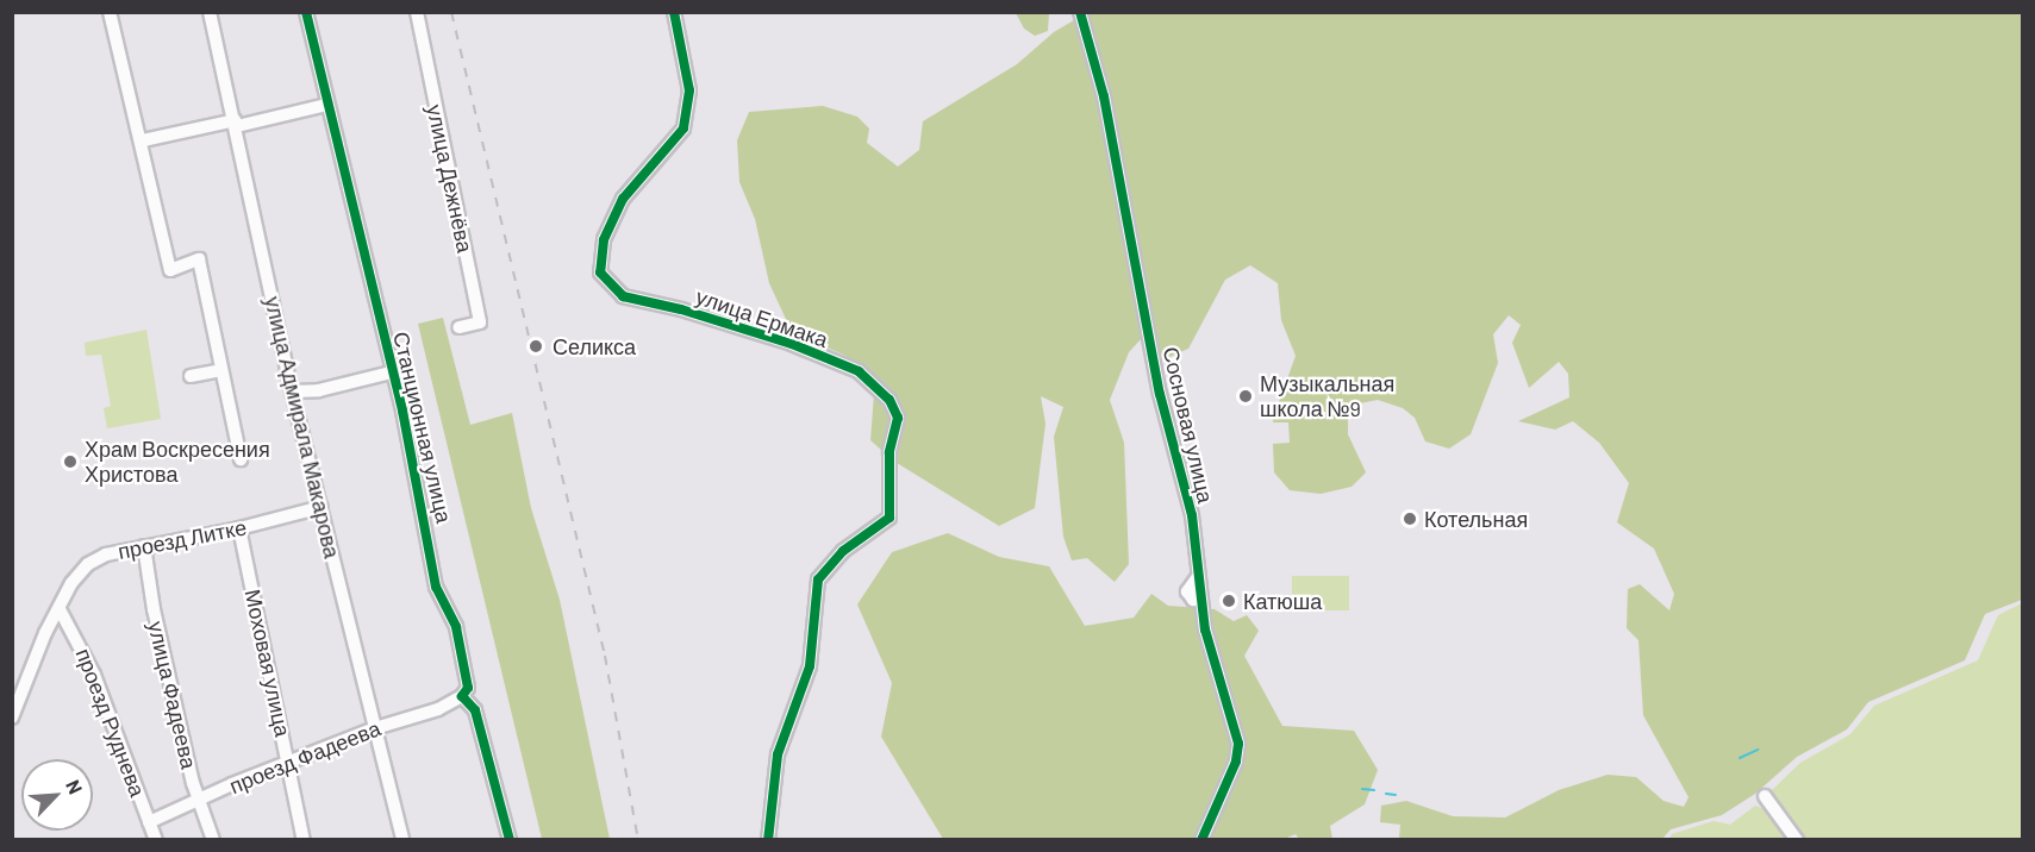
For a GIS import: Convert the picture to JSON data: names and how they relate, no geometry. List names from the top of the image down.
{
  "streets": {
    "street": [
      "улица Дежнёва",
      "улица Ермака",
      "Сосновая улица",
      "улица Адмирала Макарова",
      "Станционная улица",
      "проезд Литке",
      "Моховая улица",
      "улица Фадеева",
      "проезд Руднева",
      "проезд Фадеева"
    ]
  },
  "crossings": [
    ["улица Адмирала Макарова", "проезд Литке"],
    ["улица Адмирала Макарова", "проезд Фадеева"],
    ["Станционная улица", "проезд Фадеева"],
    ["проезд Литке", "Моховая улица"],
    ["проезд Литке", "улица Фадеева"],
    ["проезд Литке", "проезд Руднева"],
    ["Моховая улица", "проезд Фадеева"],
    ["улица Фадеева", "проезд Фадеева"],
    ["проезд Руднева", "проезд Фадеева"]
  ],
  "places": [
    "Селикса",
    "Музыкальная школа №9",
    "Храм Воскресения Христова",
    "Котельная",
    "Катюша"
  ],
  "north": "top right"
}
